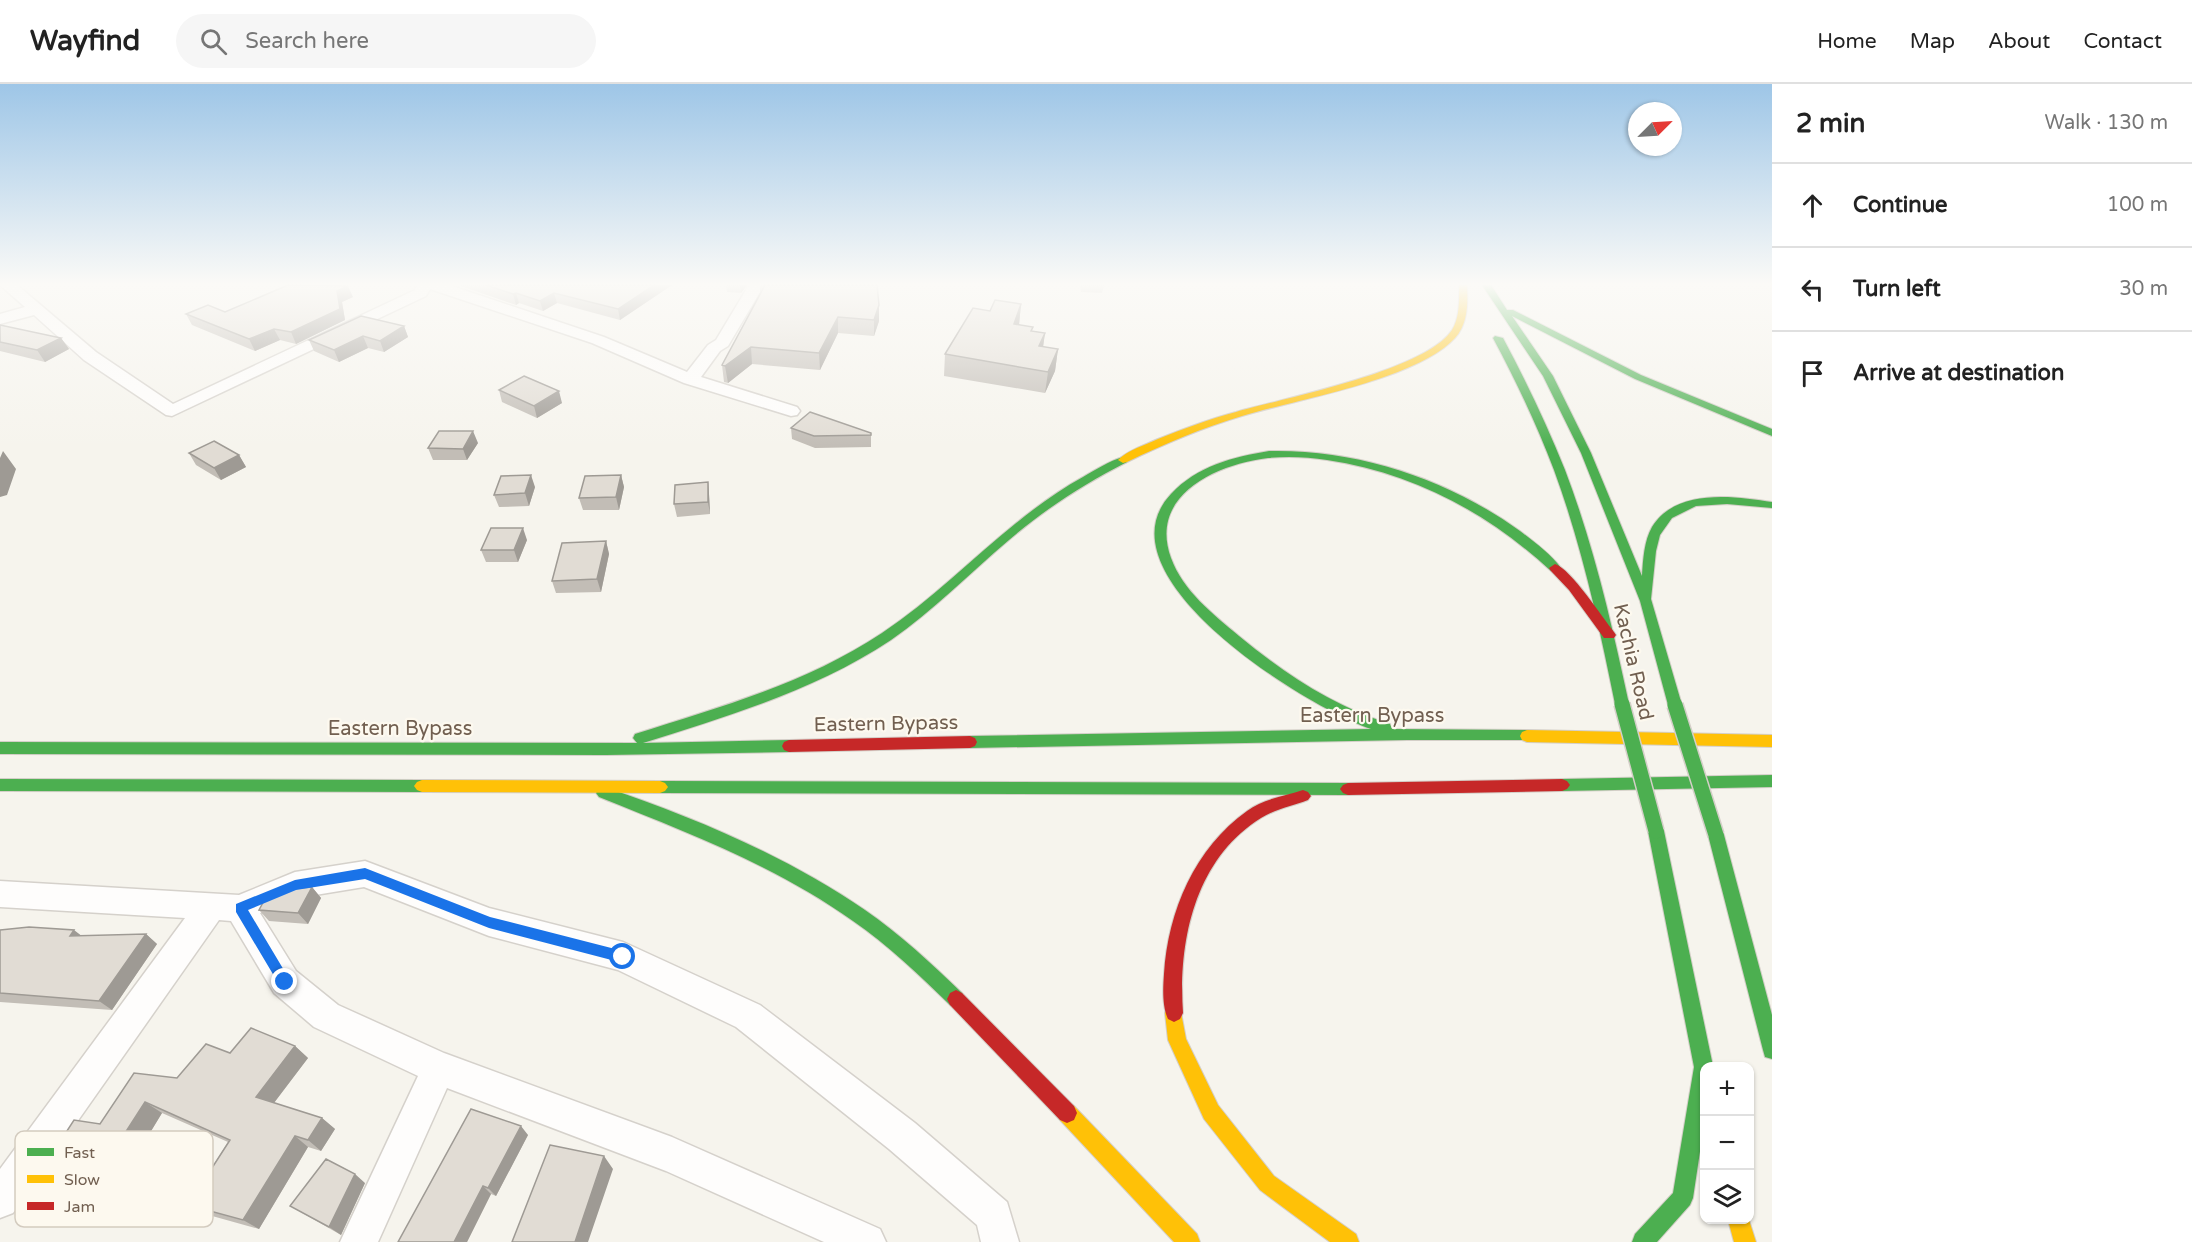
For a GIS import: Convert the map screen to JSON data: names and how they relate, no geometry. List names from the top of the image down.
{
  "streets": {
    "highway": ["Kachia Road", "Eastern Bypass"]
  },
  "legend": ["Fast", "Slow", "Jam"],
  "north": "top right",
  "page": {
    "header": "Wayfind",
    "search": "Search here",
    "nav": [
      "Home",
      "Map",
      "About",
      "Contact"
    ],
    "heading": ["2 min", "Walk · 130 m"],
    "list": [
      ["Continue", "100 m"],
      ["Turn left", "30 m"],
      "Arrive at destination"
    ],
    "map_buttons": ["+", "−"]
  }
}
